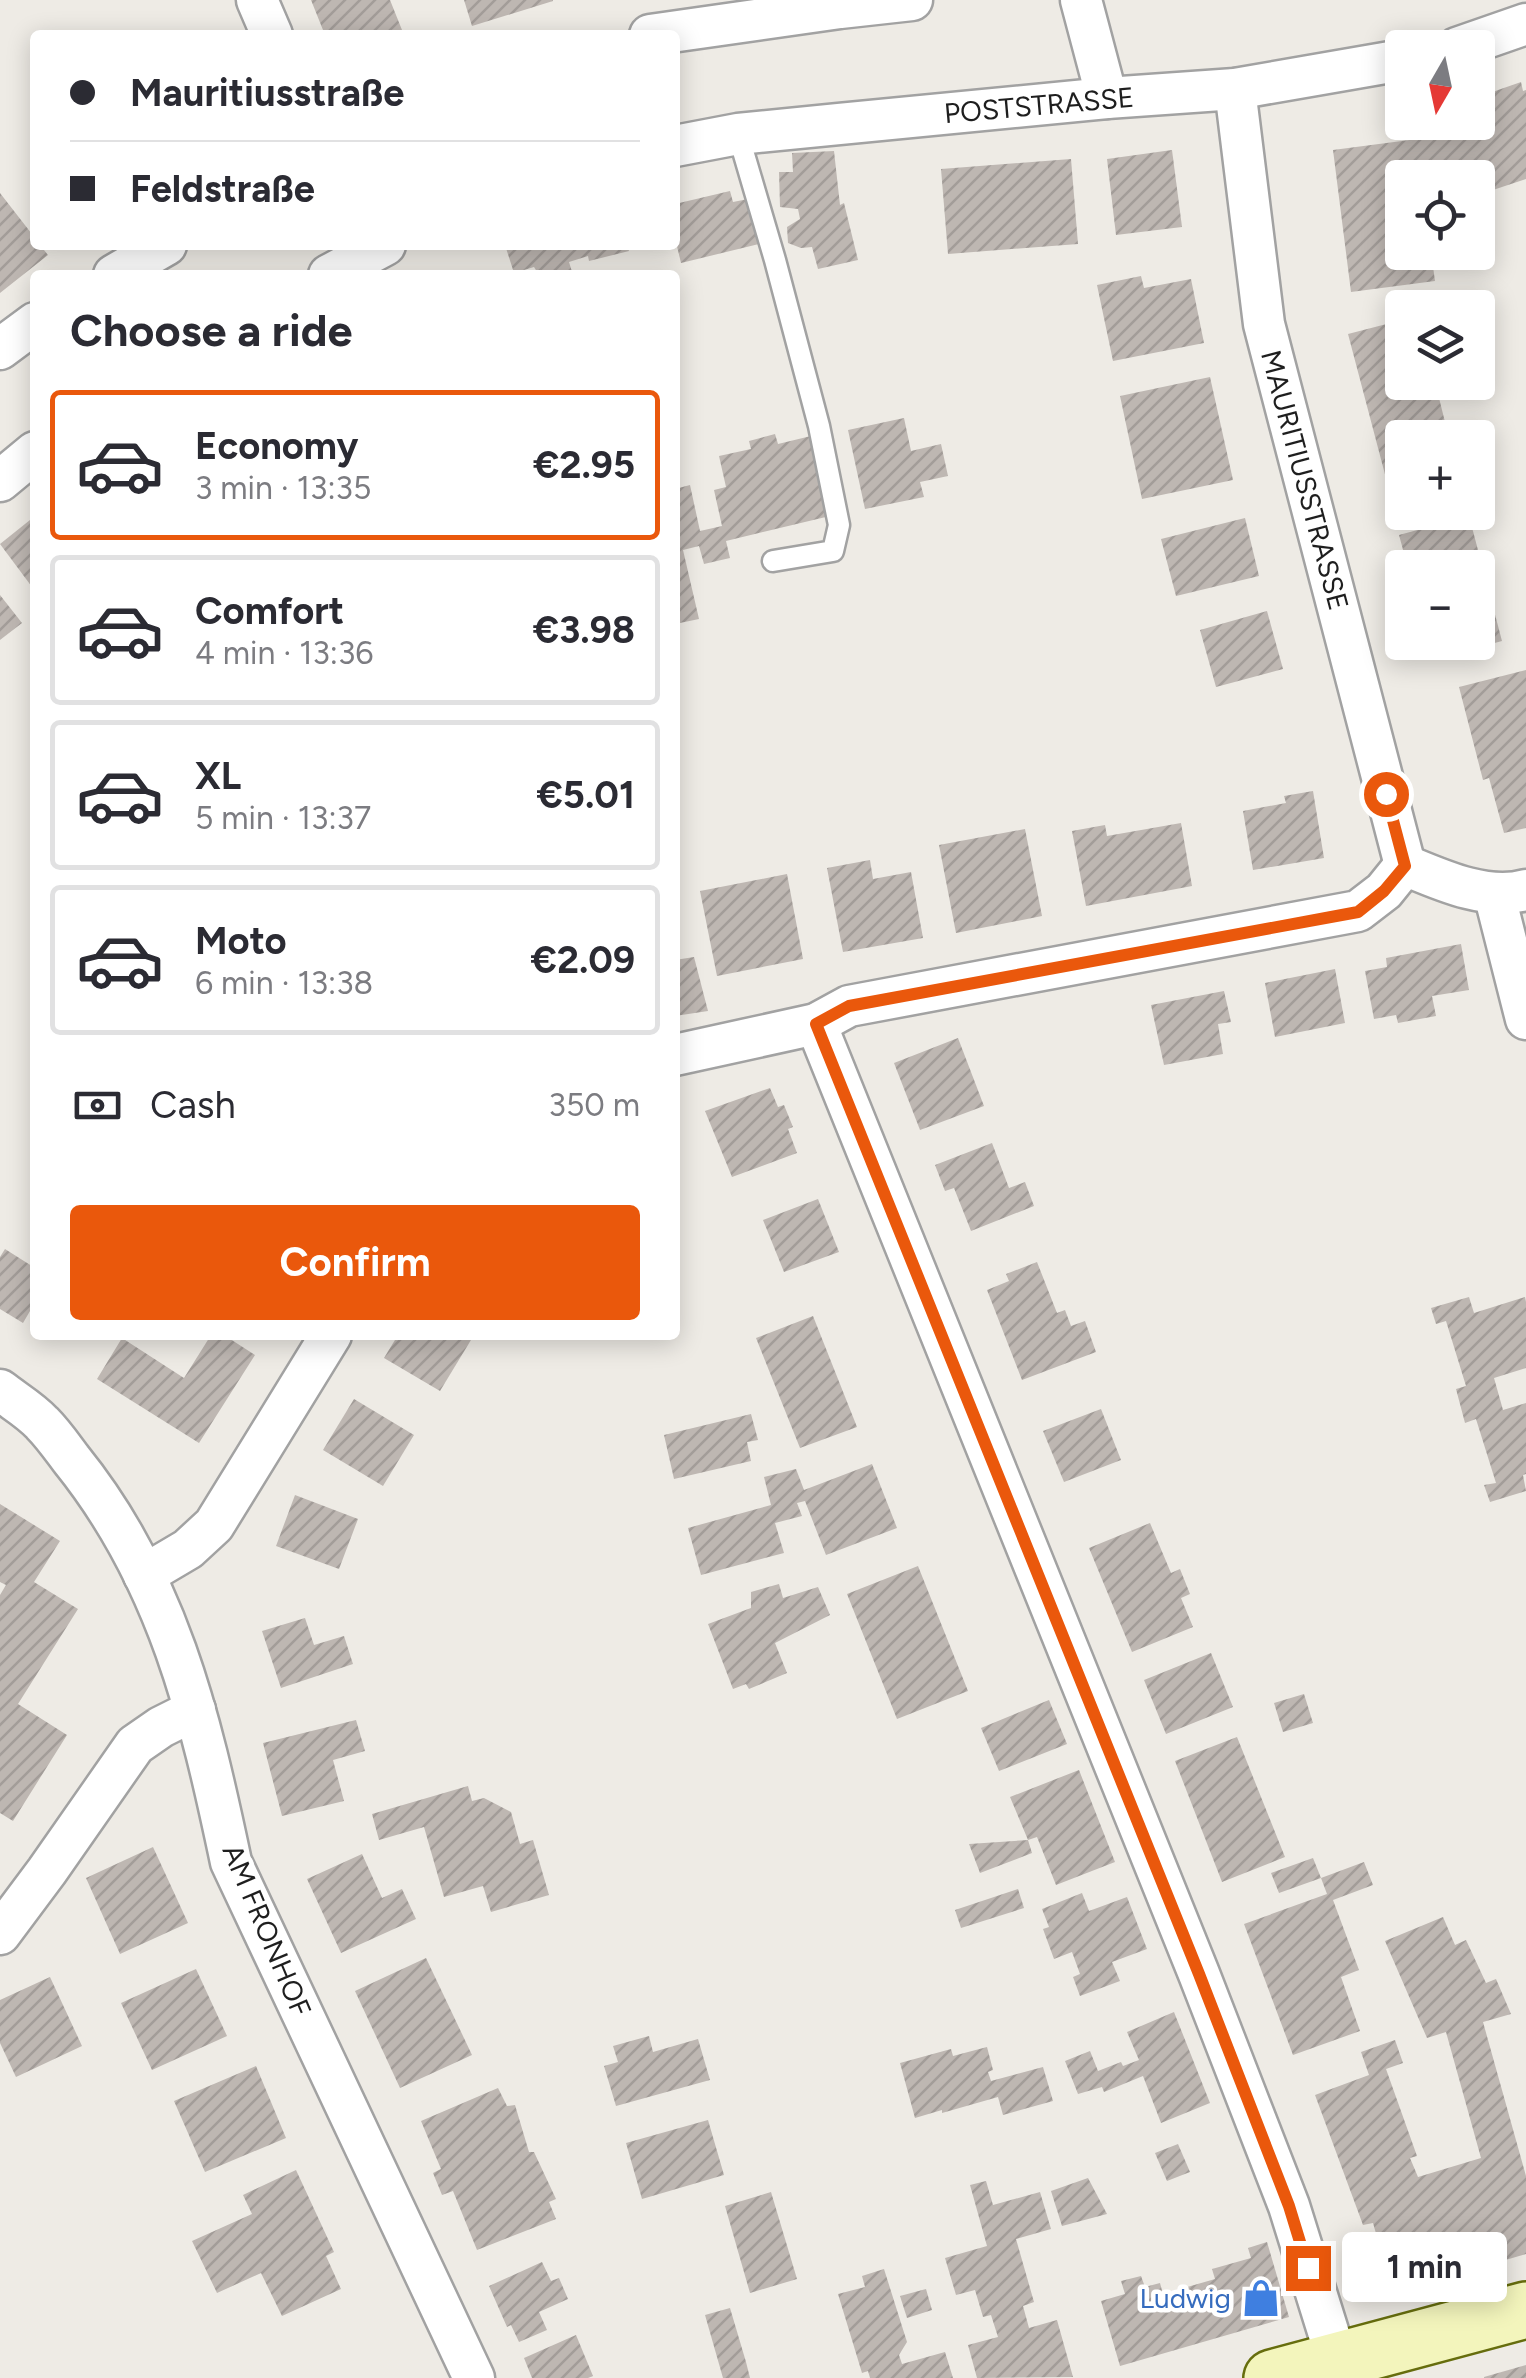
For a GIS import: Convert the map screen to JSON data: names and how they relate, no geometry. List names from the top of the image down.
{
  "streets": {
    "street": ["POSTSTRASSE", "MAURITIUSSTRASSE", "AM FRONHOF"]
  },
  "crossings": [
    ["POSTSTRASSE", "MAURITIUSSTRASSE"]
  ],
  "places": {
    "shop": ["Ludwig"]
  },
  "north": "bottom",
  "page": {
    "map_buttons": ["+", "−"],
    "banner": ["Mauritiusstraße", "Feldstraße"],
    "heading": "Choose a ride",
    "list": [
      {
        "name": "Economy",
        "note": "3 min · 13:35",
        "value": "€2.95"
      },
      {
        "name": "Comfort",
        "note": "4 min · 13:36",
        "value": "€3.98"
      },
      {
        "name": "XL",
        "note": "5 min · 13:37",
        "value": "€5.01"
      },
      {
        "name": "Moto",
        "note": "6 min · 13:38",
        "value": "€2.09"
      }
    ],
    "pay": ["Cash", "350 m"],
    "buttons": "Confirm",
    "bubble": "1 min"
  }
}
